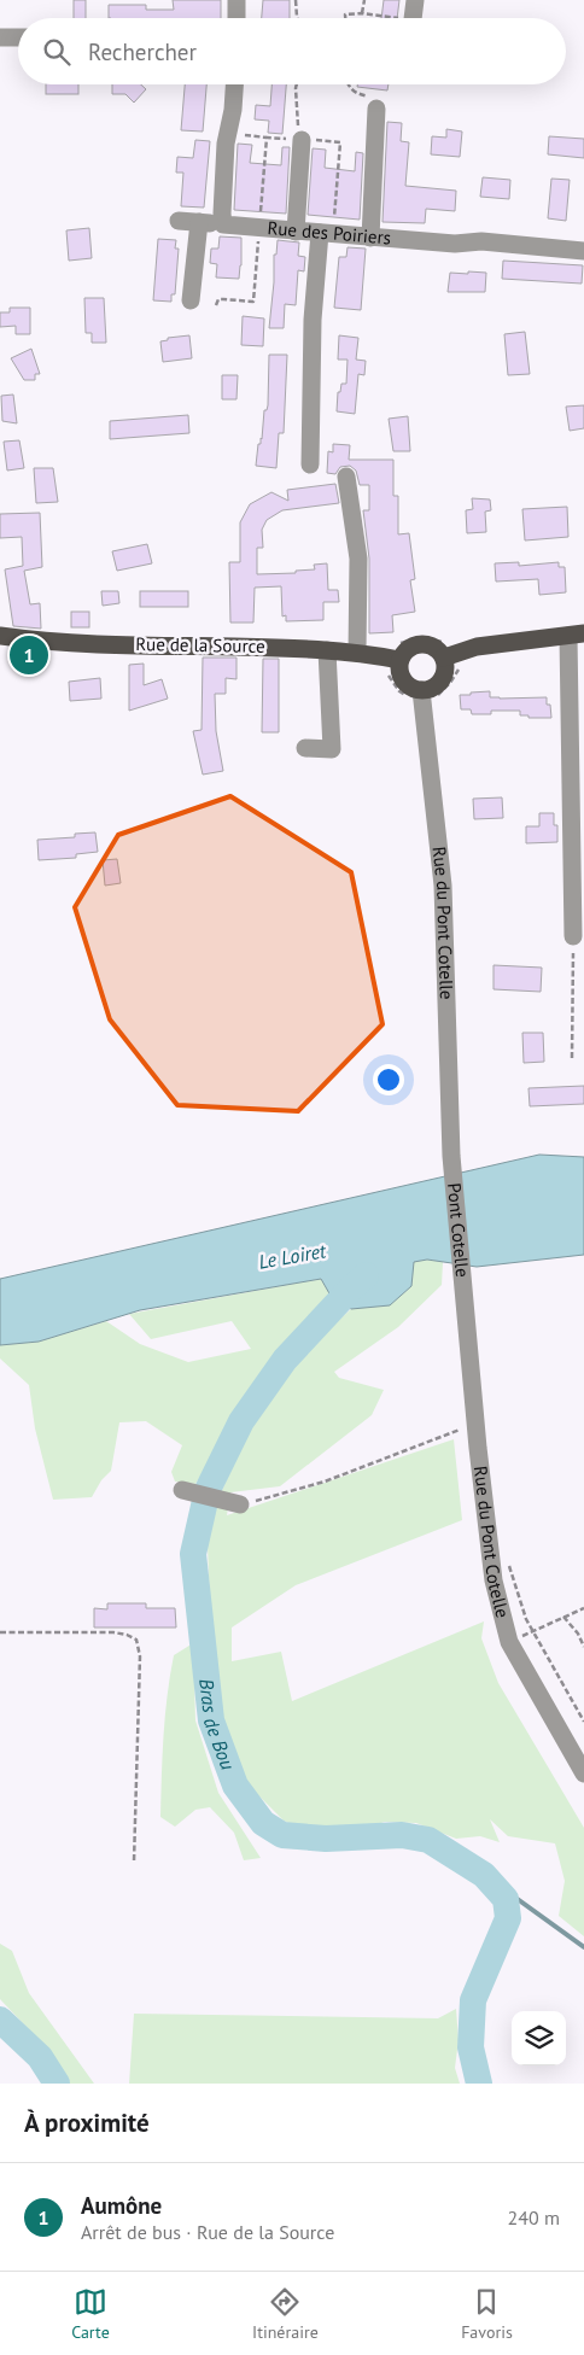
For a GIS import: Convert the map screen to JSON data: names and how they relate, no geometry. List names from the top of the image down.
{
  "streets": {
    "main road": ["Rue de la Source"],
    "street": ["Rue des Poiriers", "Rue du Pont Cotelle", "Pont Cotelle"]
  },
  "crossings": [
    ["Rue de la Source", "Rue du Pont Cotelle"],
    ["Rue du Pont Cotelle", "Pont Cotelle"]
  ],
  "water": ["Le Loiret", "Bras de Bou"],
  "page": {
    "search": "Rechercher",
    "pins": "1",
    "heading": "À proximité",
    "list": [
      {
        "mark": "1",
        "name": "Aumône",
        "note": "Arrêt de bus · Rue de la Source",
        "value": "240 m"
      }
    ],
    "nav": ["Carte", "Itinéraire", "Favoris"]
  }
}
